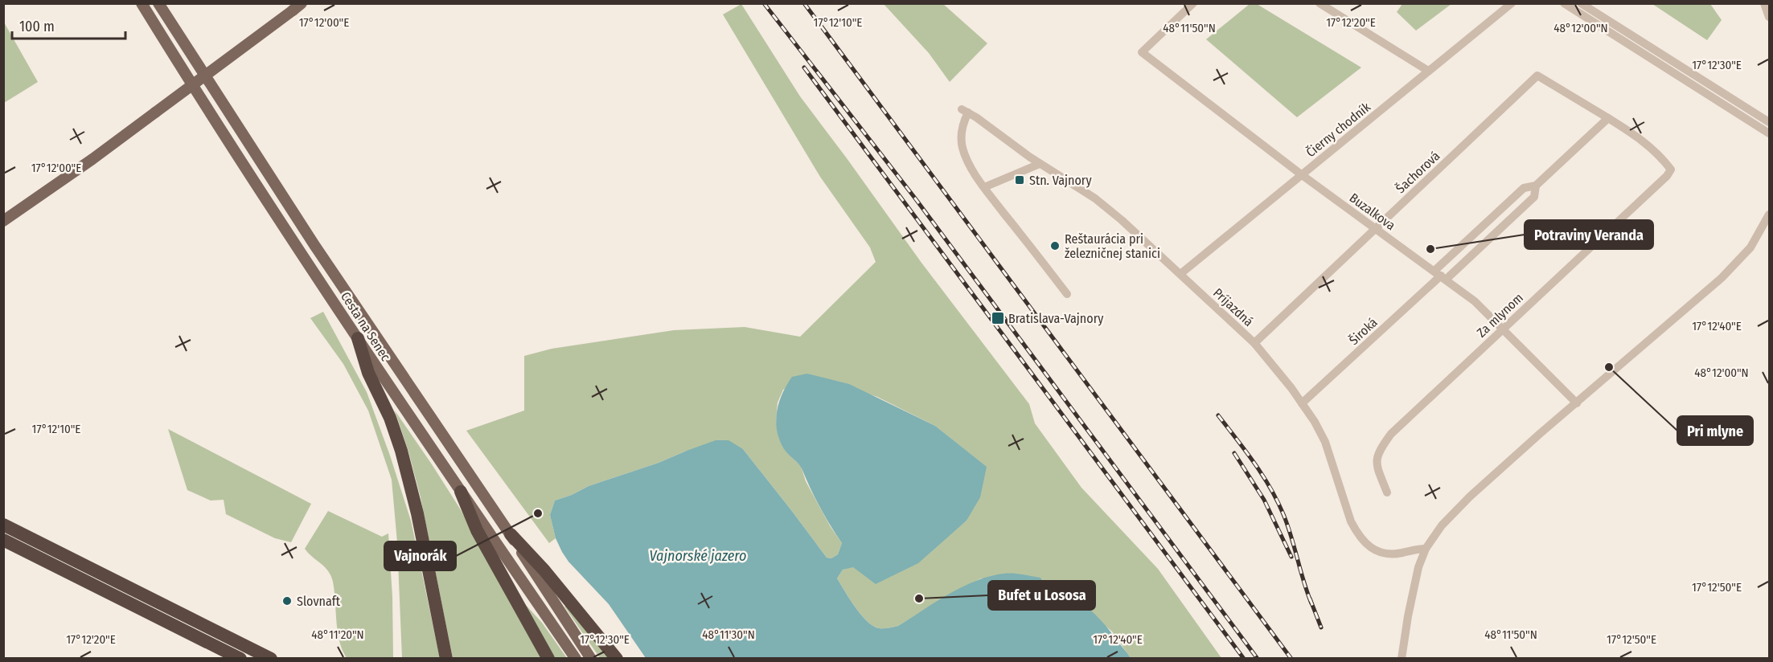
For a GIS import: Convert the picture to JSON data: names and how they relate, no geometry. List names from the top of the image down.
{
  "streets": {
    "main road": ["Cesta na Senec"],
    "street": [
      "Čierny chodník",
      "Šachorová",
      "Buzalkova",
      "Príjazdná",
      "Za mlynom",
      "Široká"
    ]
  },
  "crossings": [
    ["Čierny chodník", "Buzalkova"],
    ["Čierny chodník", "Príjazdná"],
    ["Šachorová", "Buzalkova"],
    ["Šachorová", "Príjazdná"],
    ["Šachorová", "Za mlynom"],
    ["Šachorová", "Široká"],
    ["Buzalkova", "Za mlynom"],
    ["Buzalkova", "Široká"],
    ["Príjazdná", "Široká"],
    ["Za mlynom", "Široká"]
  ],
  "water": ["Vajnorské jazero"],
  "places": {
    "transit": ["Stn. Vajnory", "Bratislava-Vajnory"],
    "other": [
      "Reštaurácia pri železničnej stanici",
      "Potraviny Veranda",
      "Pri mlyne",
      "Vajnorák",
      "Bufet u Lososa",
      "Slovnaft"
    ]
  },
  "scale_bar": "100 m",
  "coordinates": [
    "17°12'00\"E",
    "17°12'10\"E",
    "17°12'20\"E",
    "48°11'50\"N",
    "48°12'00\"N",
    "17°12'30\"E",
    "17°12'40\"E",
    "17°12'50\"E",
    "48°11'20\"N",
    "48°11'30\"N"
  ]
}
